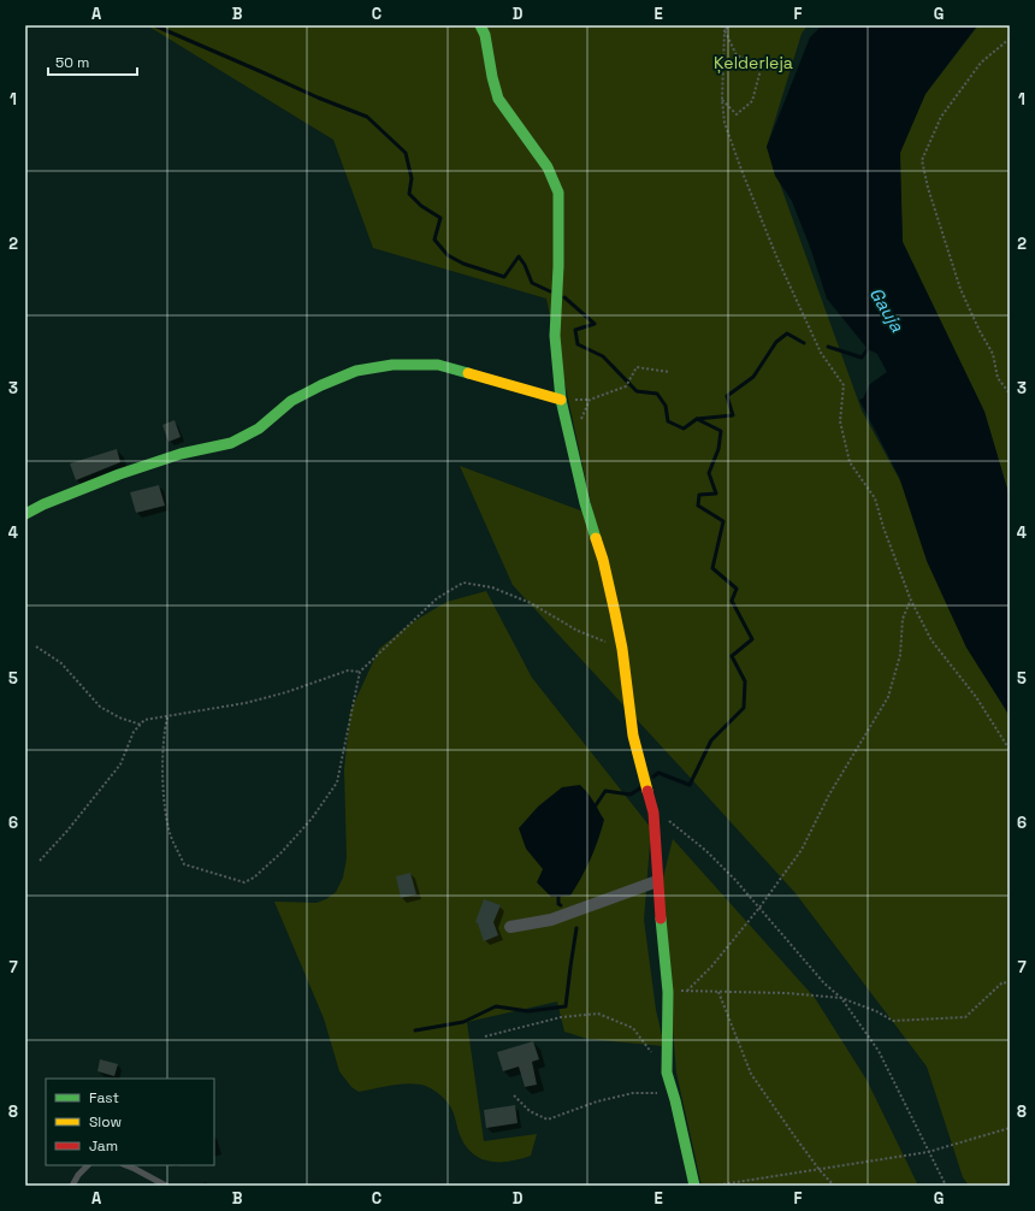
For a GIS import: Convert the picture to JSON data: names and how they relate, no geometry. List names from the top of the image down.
{
  "water": ["Gauja"],
  "parks": ["Ķelderleja"],
  "legend": ["Fast", "Slow", "Jam"],
  "scale_bar": "50 m",
  "grid": {
    "columns": [
      "A",
      "B",
      "C",
      "D",
      "E",
      "F",
      "G"
    ],
    "rows": [
      "1",
      "2",
      "3",
      "4",
      "5",
      "6",
      "7",
      "8"
    ]
  }
}
